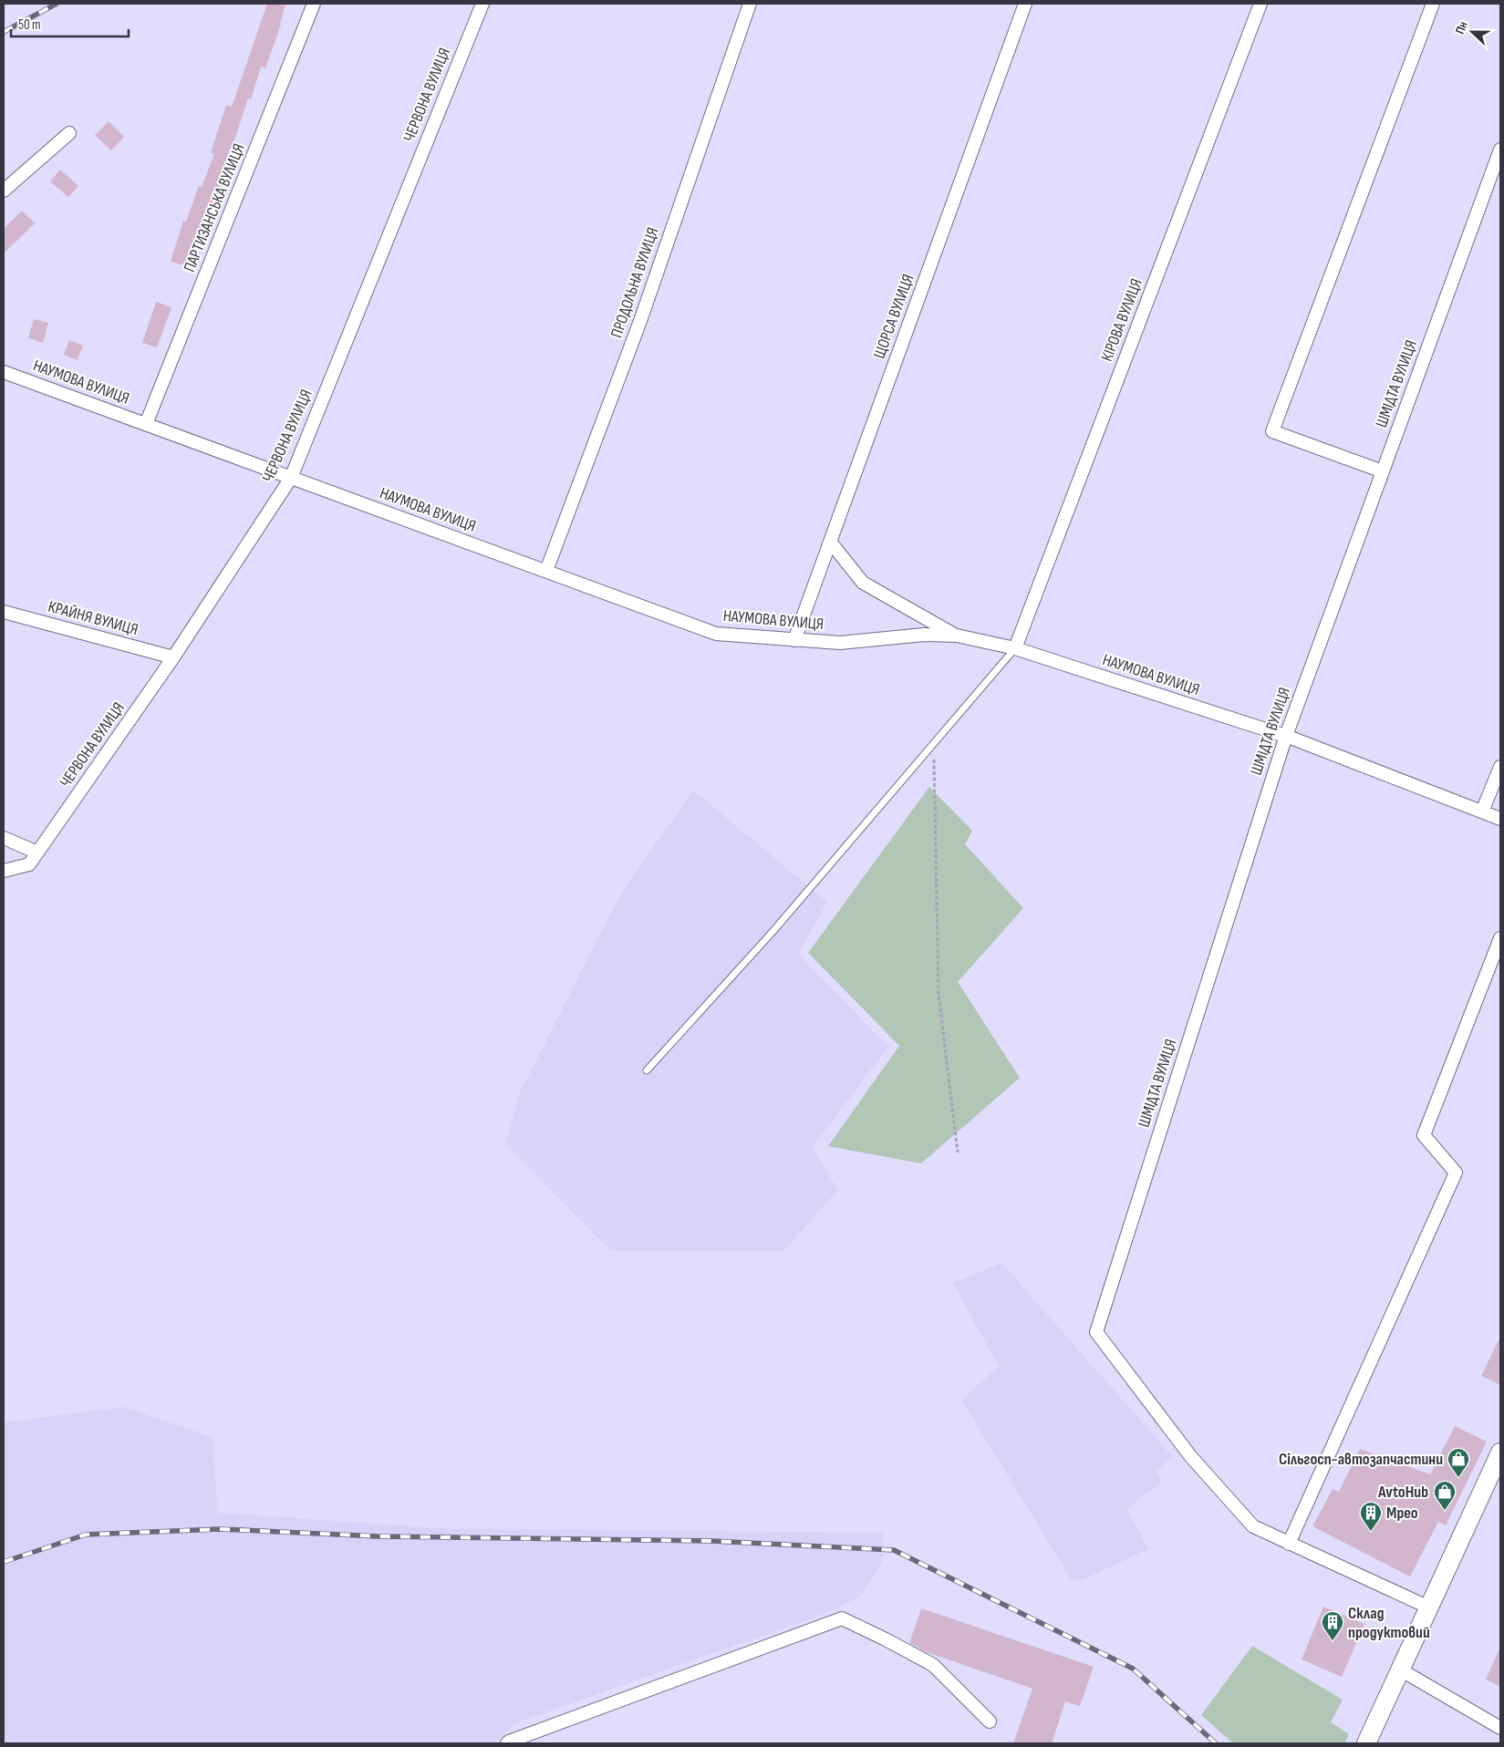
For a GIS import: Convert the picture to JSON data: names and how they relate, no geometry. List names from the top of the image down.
{
  "streets": {
    "street": [
      "ЧЕРВОНА ВУЛИЦЯ",
      "ПАРТИЗАНСЬКА ВУЛИЦЯ",
      "ПРОДОЛЬНА ВУЛИЦЯ",
      "ЩОРСА ВУЛИЦЯ",
      "КІРОВА ВУЛИЦЯ",
      "НАУМОВА ВУЛИЦЯ",
      "ШМІДТА ВУЛИЦЯ",
      "КРАЙНЯ ВУЛИЦЯ"
    ]
  },
  "crossings": [
    ["ЧЕРВОНА ВУЛИЦЯ", "НАУМОВА ВУЛИЦЯ"],
    ["ЧЕРВОНА ВУЛИЦЯ", "КРАЙНЯ ВУЛИЦЯ"],
    ["ПАРТИЗАНСЬКА ВУЛИЦЯ", "НАУМОВА ВУЛИЦЯ"],
    ["ПРОДОЛЬНА ВУЛИЦЯ", "НАУМОВА ВУЛИЦЯ"],
    ["ЩОРСА ВУЛИЦЯ", "НАУМОВА ВУЛИЦЯ"],
    ["КІРОВА ВУЛИЦЯ", "НАУМОВА ВУЛИЦЯ"],
    ["НАУМОВА ВУЛИЦЯ", "ШМІДТА ВУЛИЦЯ"]
  ],
  "places": {
    "shop": ["Сільгосп-автозапчастини", "AvtoHub"],
    "building": ["Мрео", "Склад продуктовий"]
  },
  "scale_bar": "50 m",
  "north": "left"
}
